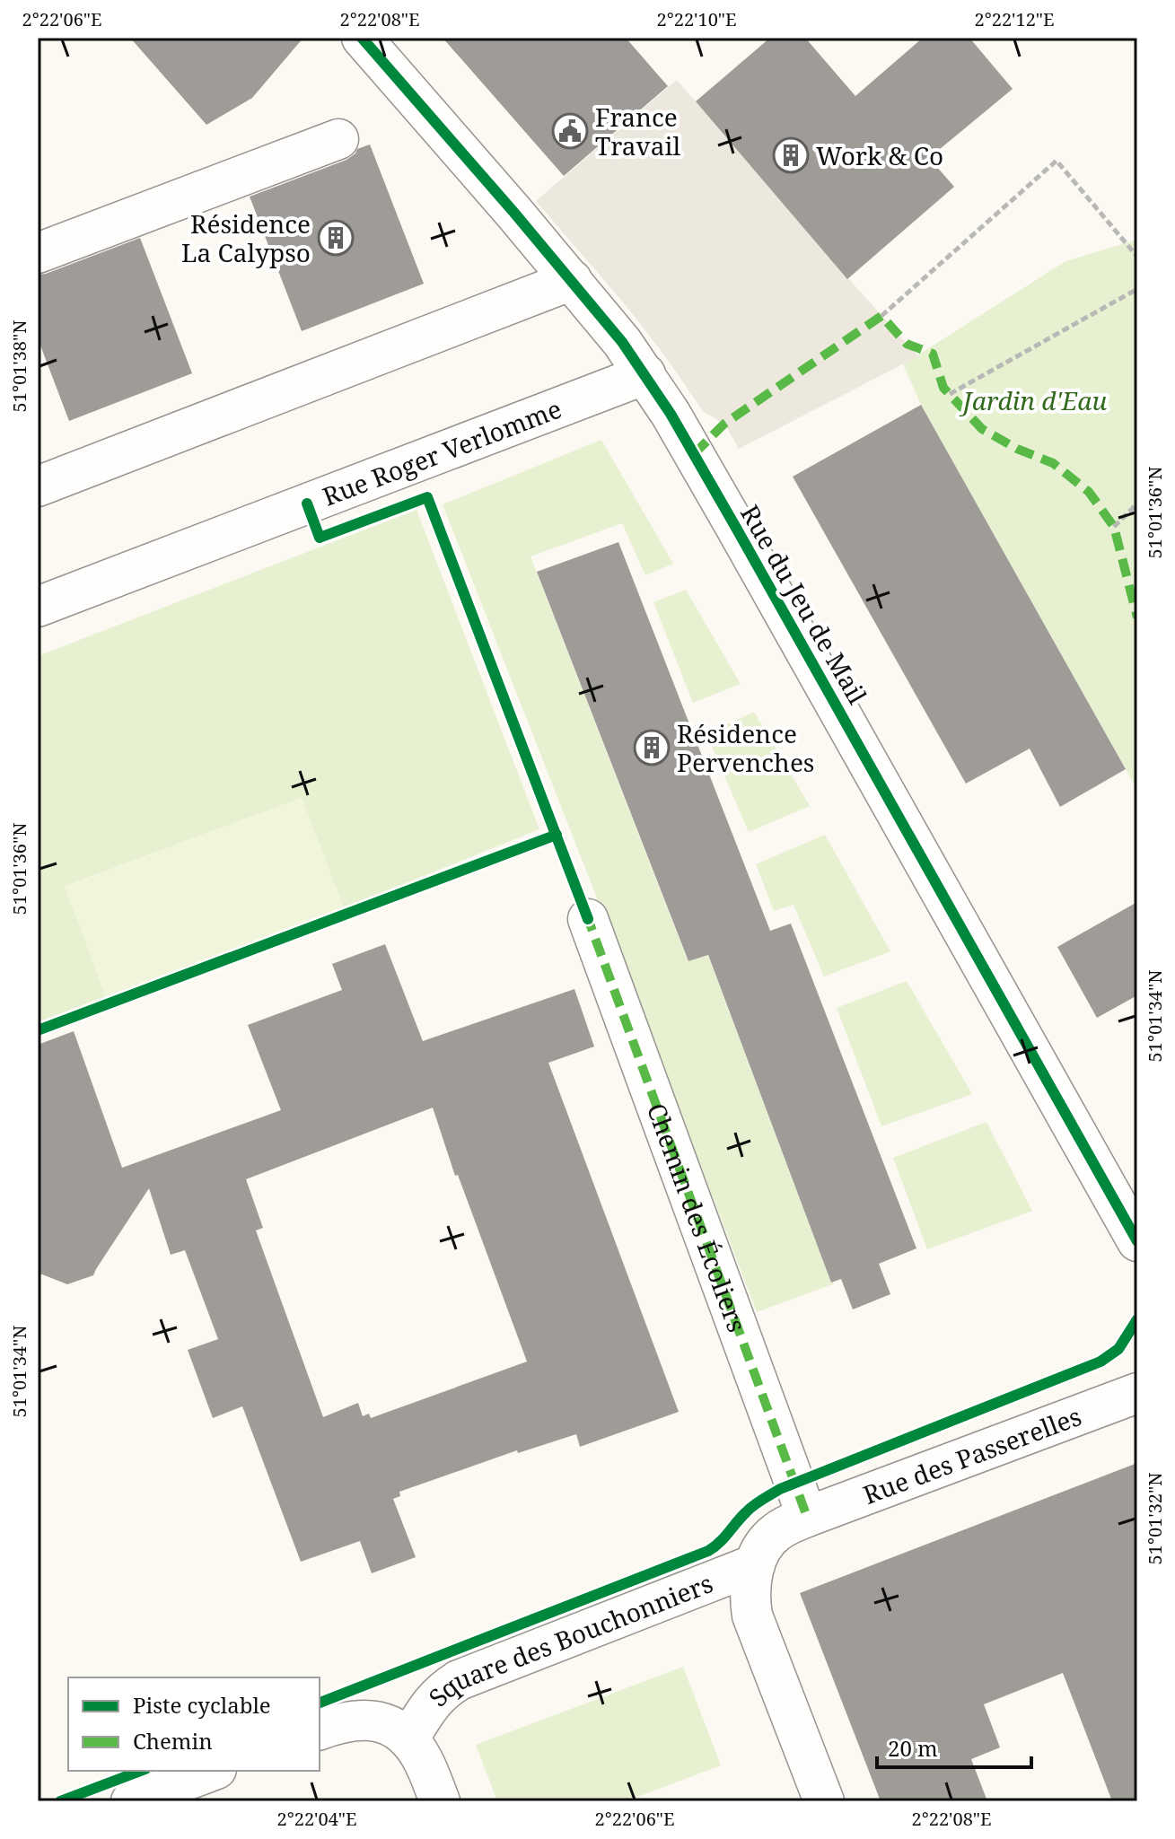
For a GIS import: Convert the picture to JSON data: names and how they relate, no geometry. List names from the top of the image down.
{
  "streets": {
    "street": [
      "Rue Roger Verlomme",
      "Rue du Jeu de Mail",
      "Chemin des Écoliers",
      "Rue des Passerelles",
      "Square des Bouchonniers"
    ]
  },
  "crossings": [
    ["Rue Roger Verlomme", "Rue du Jeu de Mail"],
    ["Chemin des Écoliers", "Rue des Passerelles"],
    ["Chemin des Écoliers", "Square des Bouchonniers"],
    ["Rue des Passerelles", "Square des Bouchonniers"]
  ],
  "parks": ["Jardin d'Eau"],
  "places": {
    "public building": ["France Travail"],
    "building": ["Work & Co", "Résidence La Calypso", "Résidence Pervenches"]
  },
  "legend": ["Piste cyclable", "Chemin"],
  "scale_bar": "20 m",
  "coordinates": [
    "2°22'06\"E",
    "2°22'08\"E",
    "2°22'10\"E",
    "2°22'12\"E",
    "51°01'38\"N",
    "51°01'36\"N",
    "51°01'34\"N",
    "51°01'32\"N",
    "2°22'04\"E"
  ]
}
